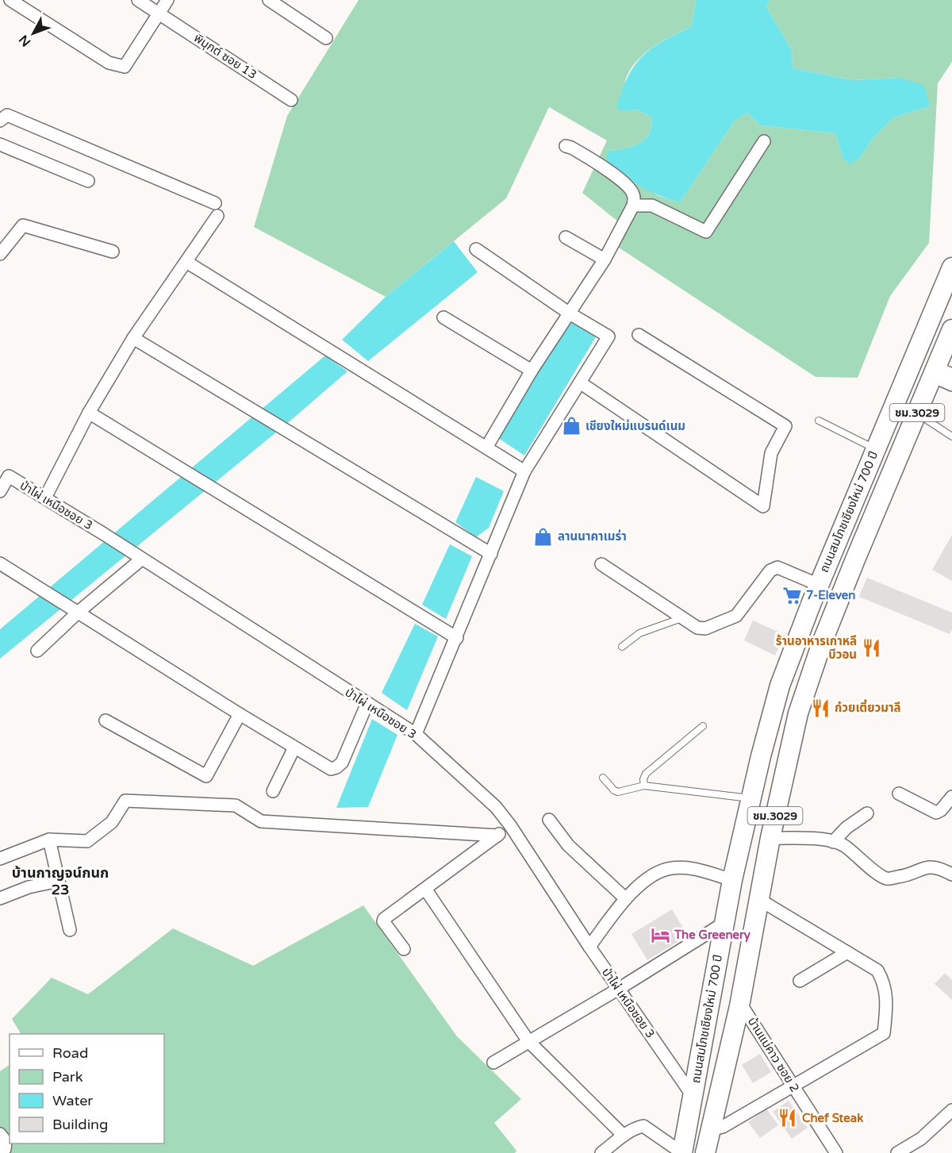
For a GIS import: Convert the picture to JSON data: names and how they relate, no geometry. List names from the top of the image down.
{
  "streets": {
    "main road": ["ชม.3029", "ถนนสมโภชเชียงใหม่ 700 ปี"],
    "street": ["พิมุกต์ ซอย 13", "ป่าไผ่ เหนือซอย 3", "บ้านแม่คาว ซอย 2"]
  },
  "crossings": [
    ["ชม.3029", "ถนนสมโภชเชียงใหม่ 700 ปี"],
    ["ป่าไผ่ เหนือซอย 3", "ถนนสมโภชเชียงใหม่ 700 ปี"],
    ["ถนนสมโภชเชียงใหม่ 700 ปี", "บ้านแม่คาว ซอย 2"]
  ],
  "districts": ["บ้านกาญจน์กนก 23"],
  "places": {
    "shop": ["เชียงใหม่แบรนด์เนม", "ลานนาคาเมร่า"],
    "supermarket": ["7-Eleven"],
    "restaurant": ["ร้านอาหารเกาหลี บีวอน", "ก๋วยเตี๋ยวมาลี", "Chef Steak"],
    "hotel": ["The Greenery"]
  },
  "legend": [
    "Road",
    "Park",
    "Water",
    "Building"
  ],
  "north": "bottom left"
}
